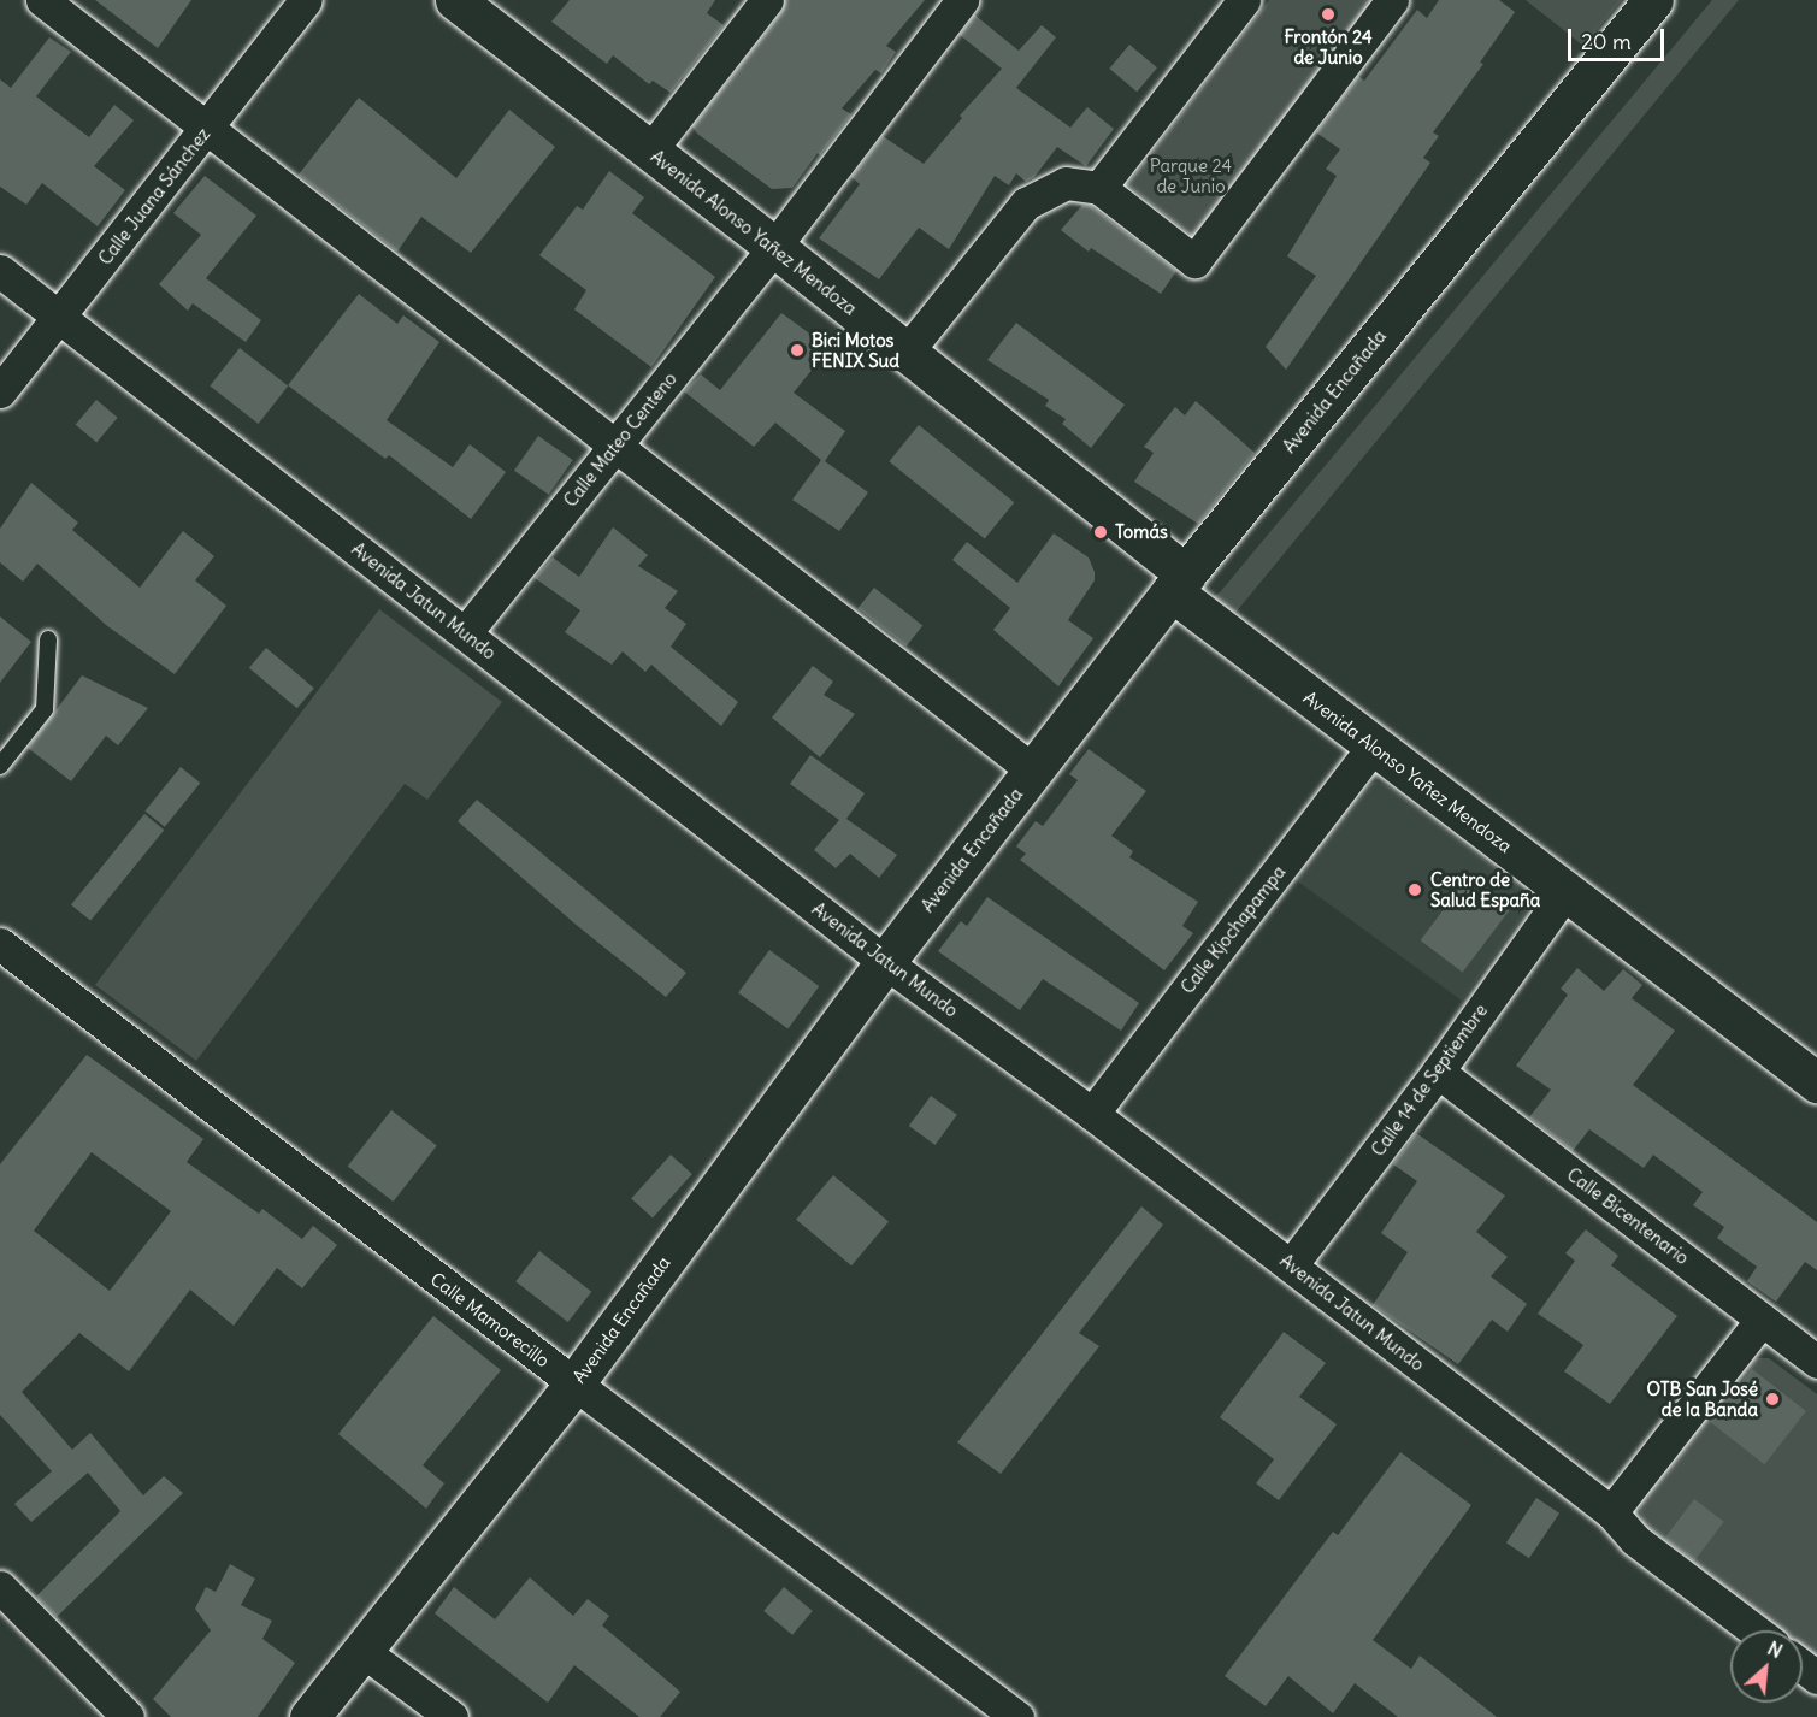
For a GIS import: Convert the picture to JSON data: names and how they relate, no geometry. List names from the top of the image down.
{
  "streets": {
    "main road": ["Avenida Alonso Yañez Mendoza", "Avenida Encañada"],
    "street": [
      "Calle Juana Sánchez",
      "Calle Mateo Centeno",
      "Avenida Jatun Mundo",
      "Calle Kjochapampa",
      "Calle 14 de Septiembre",
      "Calle Bicentenario",
      "Calle Mamorecillo"
    ]
  },
  "crossings": [
    ["Calle Juana Sánchez", "Avenida Jatun Mundo"],
    ["Avenida Alonso Yañez Mendoza", "Avenida Encañada"],
    ["Avenida Alonso Yañez Mendoza", "Calle Mateo Centeno"],
    ["Avenida Alonso Yañez Mendoza", "Calle Kjochapampa"],
    ["Avenida Alonso Yañez Mendoza", "Calle 14 de Septiembre"],
    ["Avenida Encañada", "Avenida Jatun Mundo"],
    ["Avenida Encañada", "Calle Mamorecillo"],
    ["Calle Mateo Centeno", "Avenida Jatun Mundo"],
    ["Avenida Jatun Mundo", "Calle Kjochapampa"],
    ["Avenida Jatun Mundo", "Calle 14 de Septiembre"],
    ["Calle 14 de Septiembre", "Calle Bicentenario"]
  ],
  "parks": ["Parque 24 de Junio"],
  "places": [
    "Frontón 24 de Junio",
    "Bici Motos FENIX Sud",
    "Tomás",
    "Centro de Salud España",
    "OTB San José de la Banda"
  ],
  "scale_bar": "20 m",
  "north": "top right"
}
